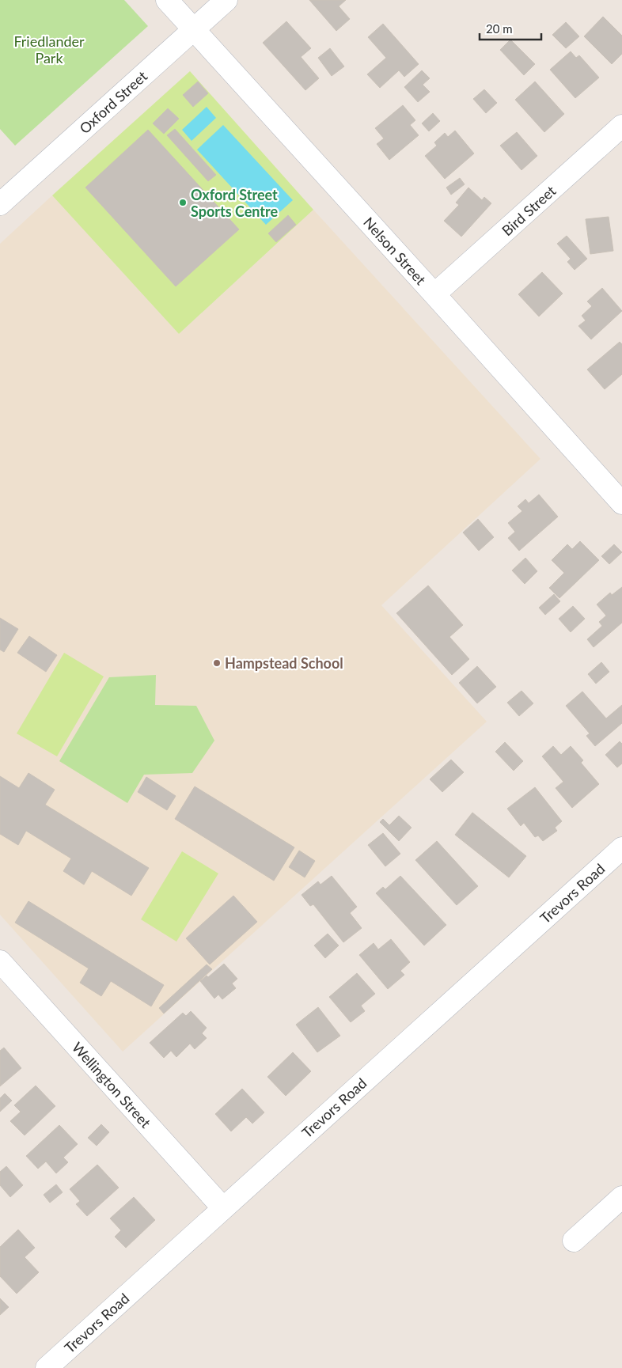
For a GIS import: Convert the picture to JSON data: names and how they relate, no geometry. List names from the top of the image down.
{
  "streets": {
    "street": [
      "Oxford Street",
      "Bird Street",
      "Nelson Street",
      "Trevors Road",
      "Wellington Street"
    ]
  },
  "crossings": [
    ["Oxford Street", "Nelson Street"],
    ["Bird Street", "Nelson Street"],
    ["Trevors Road", "Wellington Street"]
  ],
  "parks": ["Friedlander Park"],
  "places": ["Oxford Street Sports Centre", "Hampstead School"],
  "scale_bar": "20 m"
}
